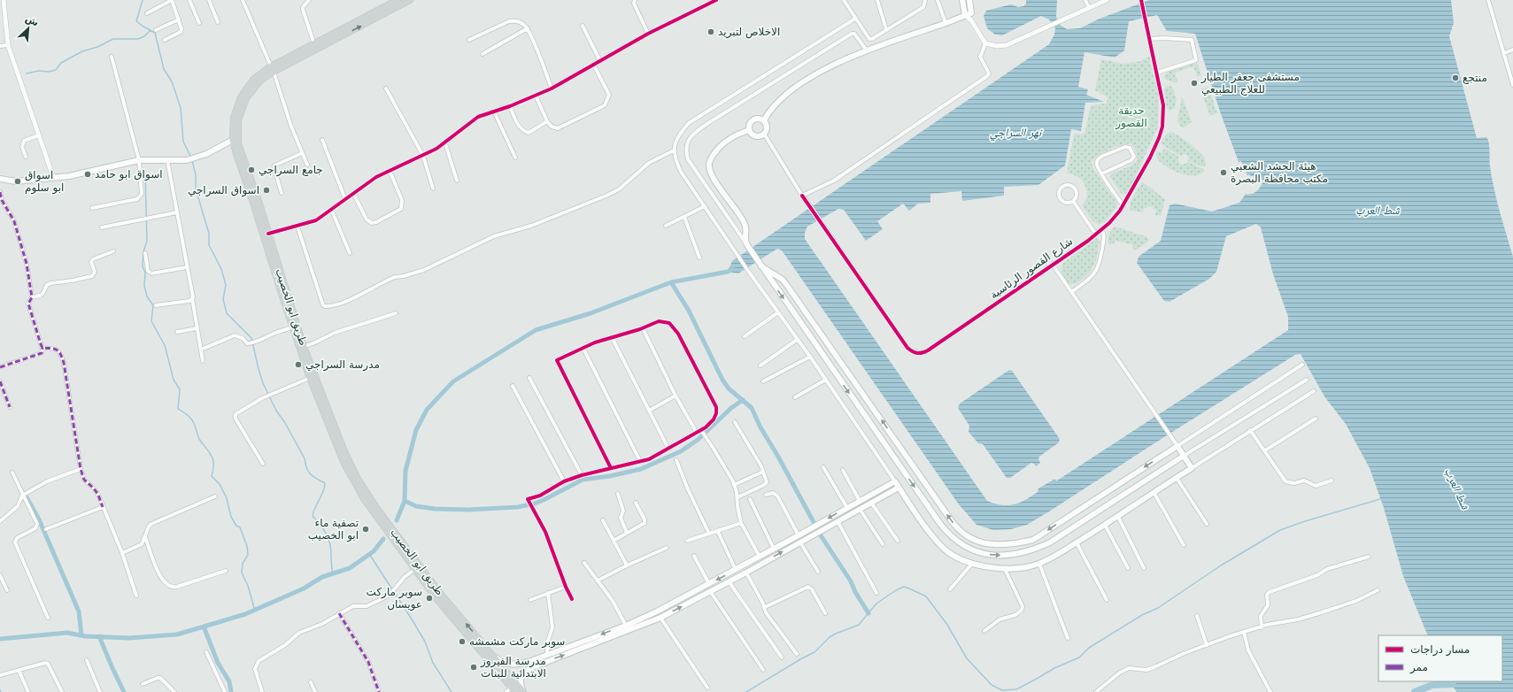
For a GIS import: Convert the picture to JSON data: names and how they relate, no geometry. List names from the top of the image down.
{
  "streets": {
    "main road": ["طريق ابو الخصيب"],
    "street": ["شارع القصور الرئاسية"]
  },
  "water": ["نهر السراجي", "شط العرب"],
  "parks": ["حديقة القصور"],
  "places": [
    "الاخلاص لتبريد",
    "منتجع",
    "مستشفى جعفر الطيار للعلاج الطبيعي",
    "جامع السراجي",
    "هيئة الحشد الشعبي مكتب محافظة البصرة",
    "اسواق ابو حامد",
    "اسواق ابو سلوم",
    "اسواق السراجي",
    "مدرسة السراجي",
    "تصفية ماء ابو الخصيب",
    "سوبر ماركت عويسان",
    "سوبر ماركت مشمشه",
    "مدرسة الفيروز الابتدائية للبنات"
  ],
  "legend": ["مسار دراجات", "ممر"],
  "north": "top right"
}
